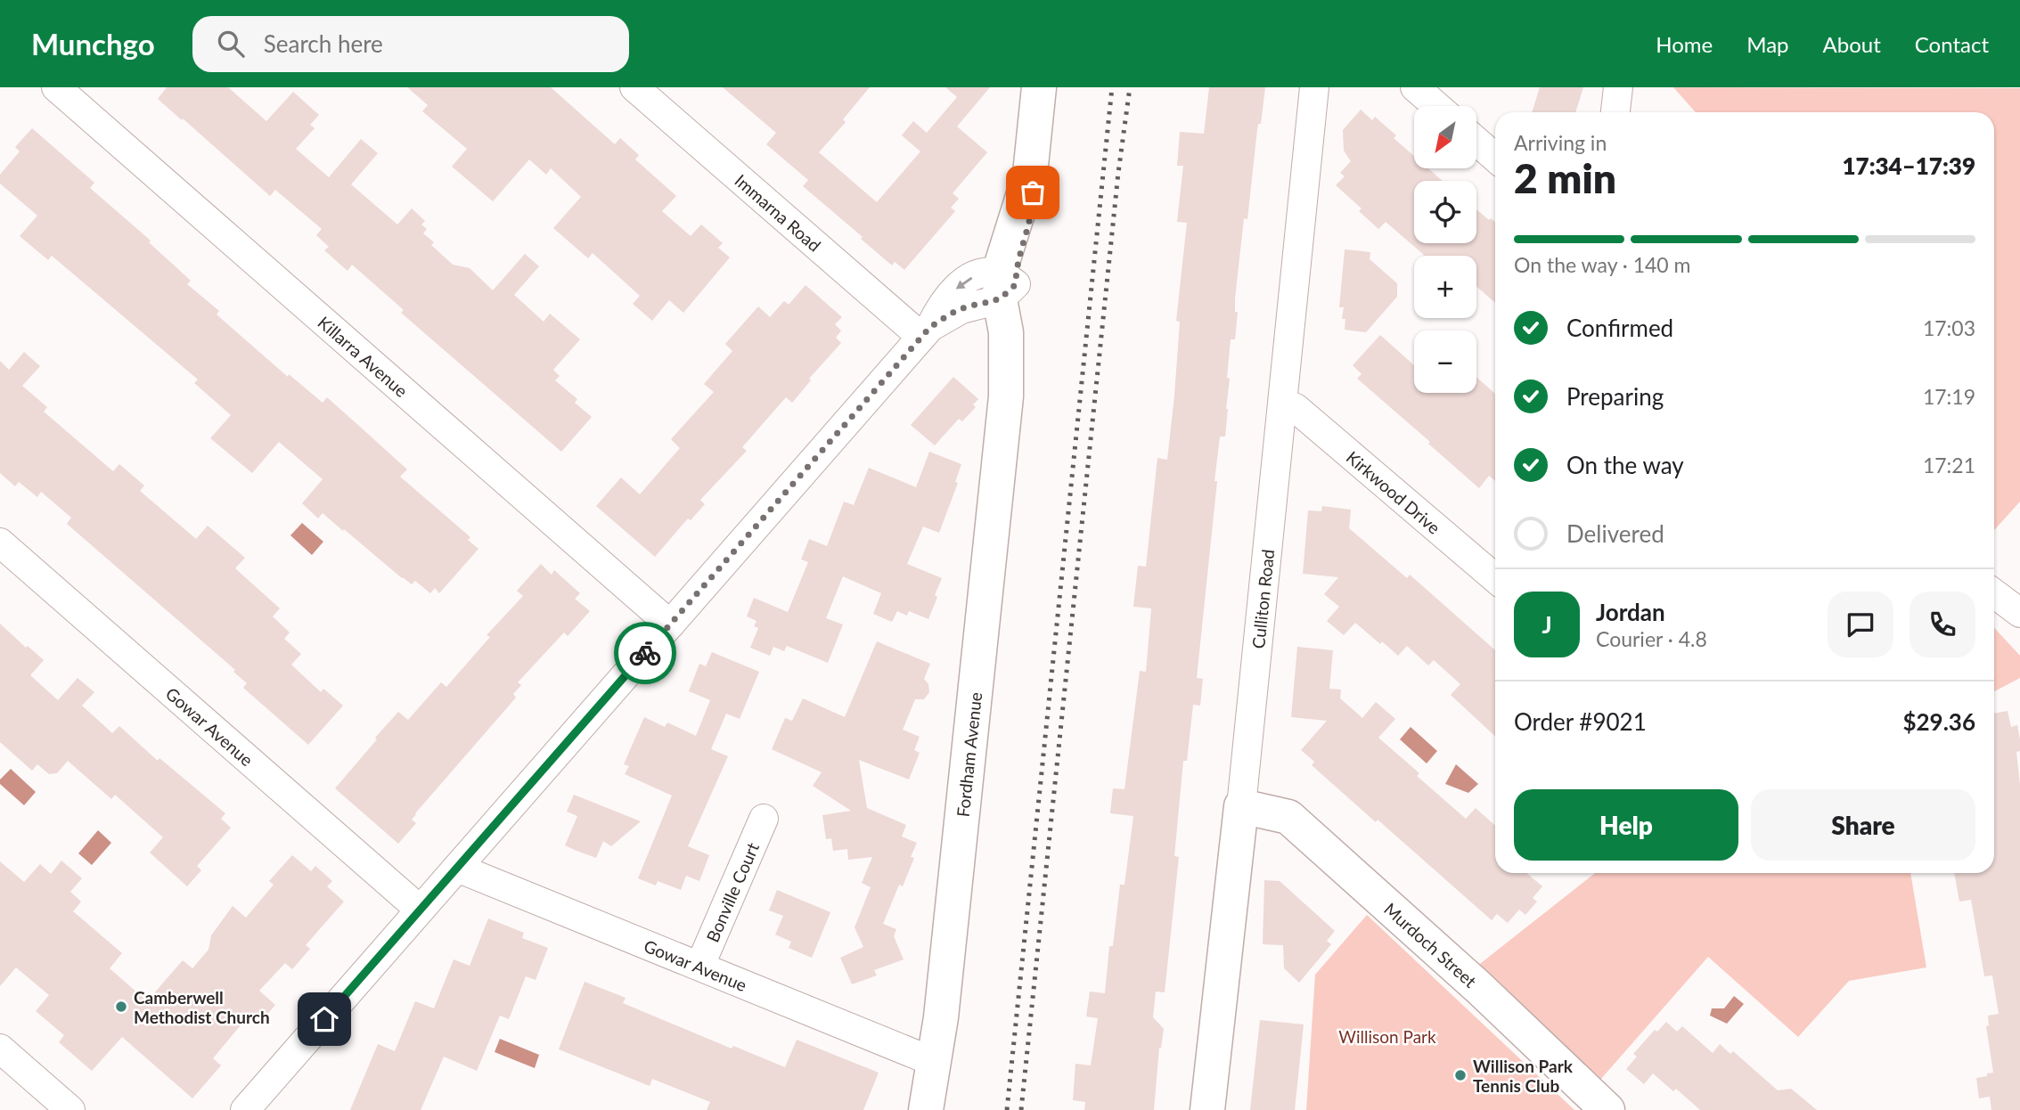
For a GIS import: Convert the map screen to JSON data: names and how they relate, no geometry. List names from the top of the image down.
{
  "streets": {
    "street": [
      "Immarna Road",
      "Killarra Avenue",
      "Kirkwood Drive",
      "Culliton Road",
      "Gowar Avenue",
      "Fordham Avenue",
      "Bonville Court",
      "Murdoch Street"
    ]
  },
  "crossings": [
    ["Kirkwood Drive", "Culliton Road"],
    ["Culliton Road", "Murdoch Street"],
    ["Gowar Avenue", "Fordham Avenue"],
    ["Gowar Avenue", "Bonville Court"]
  ],
  "parks": ["Willison Park"],
  "places": ["Camberwell Methodist Church", "Willison Park Tennis Club"],
  "north": "bottom left",
  "page": {
    "header": "Munchgo",
    "search": "Search here",
    "nav": [
      "Home",
      "Map",
      "About",
      "Contact"
    ],
    "map_buttons": ["+", "−"],
    "heading": ["2 min", "Arriving in", "17:34–17:39"],
    "panel": [
      "Jordan",
      "Courier · 4.8",
      "Order #9021",
      "$29.36"
    ],
    "bar": "On the way · 140 m",
    "list": [
      ["Confirmed", "17:03"],
      ["Preparing", "17:19"],
      ["On the way", "17:21"],
      "Delivered"
    ],
    "round": "J",
    "buttons": ["Help", "Share"]
  }
}
